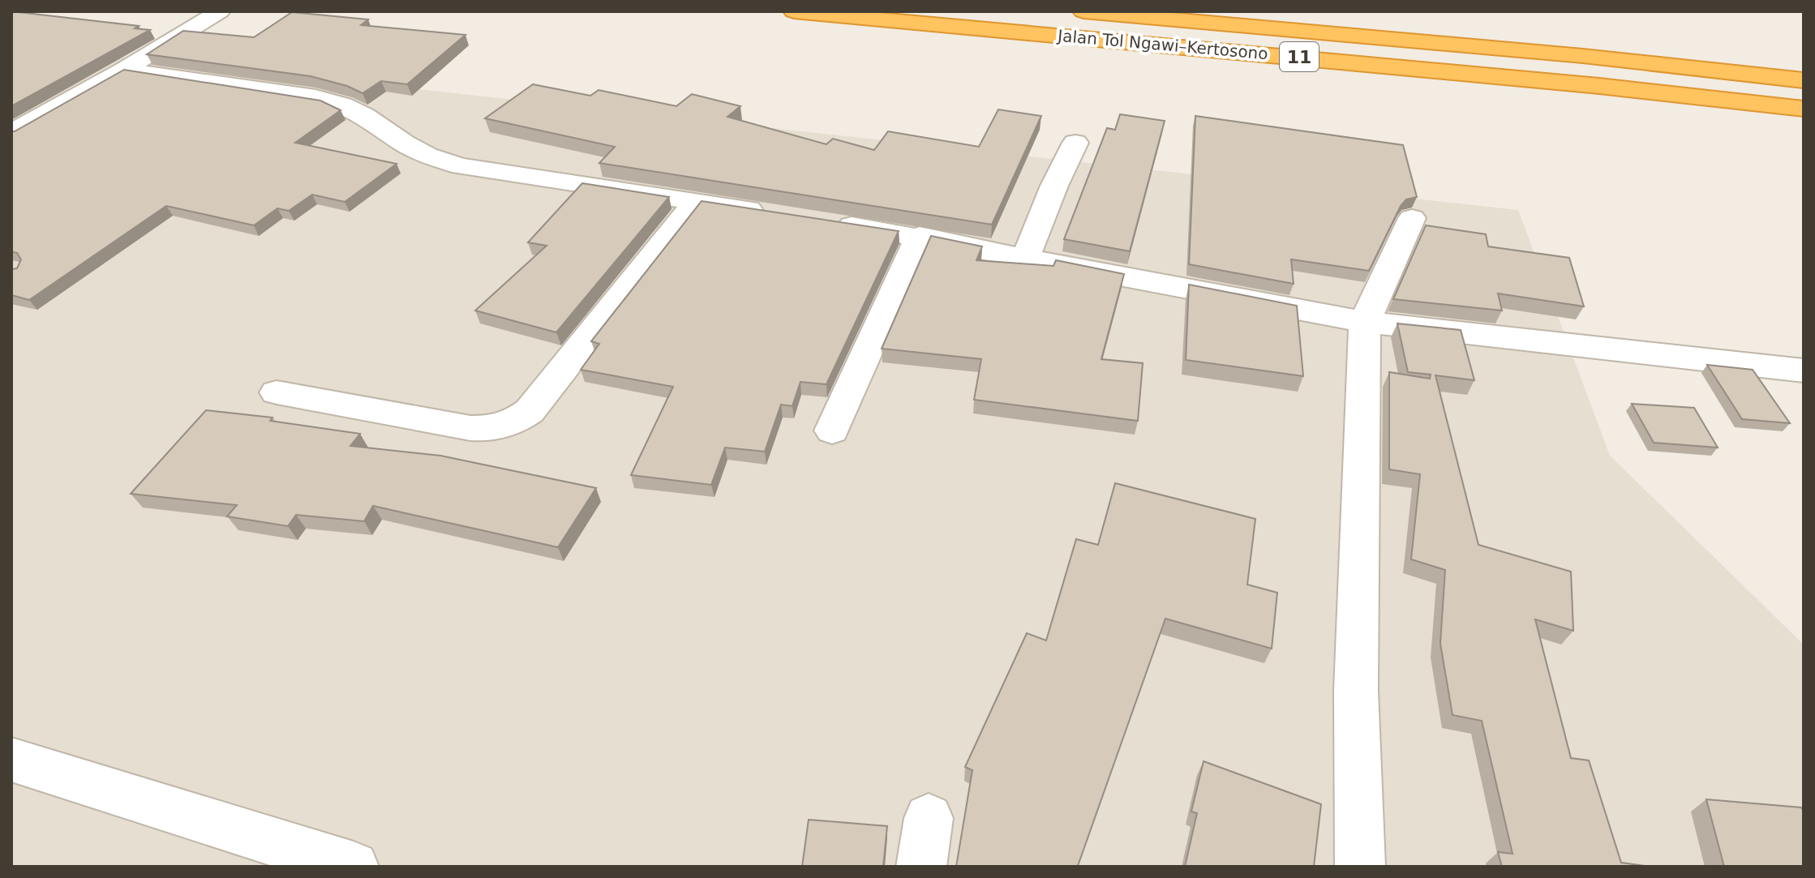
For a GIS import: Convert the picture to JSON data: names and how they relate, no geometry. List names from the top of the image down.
{
  "streets": {
    "highway": ["Jalan Tol Ngawi–Kertosono", "11"]
  }
}
